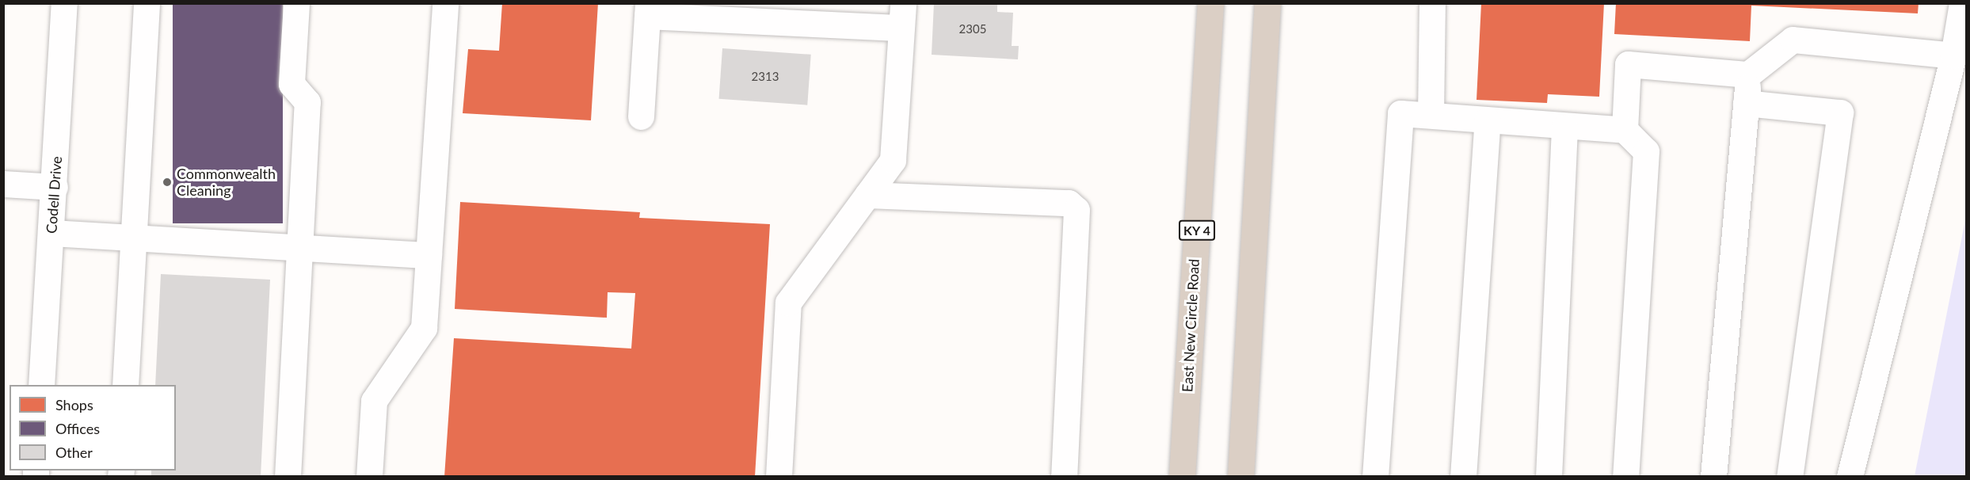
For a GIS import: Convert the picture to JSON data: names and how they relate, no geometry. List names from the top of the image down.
{
  "streets": {
    "highway": ["KY 4", "East New Circle Road"],
    "street": ["Codell Drive"]
  },
  "places": ["Commonwealth Cleaning"],
  "house_numbers": ["2305", "2313"],
  "legend": ["Shops", "Offices", "Other"]
}
